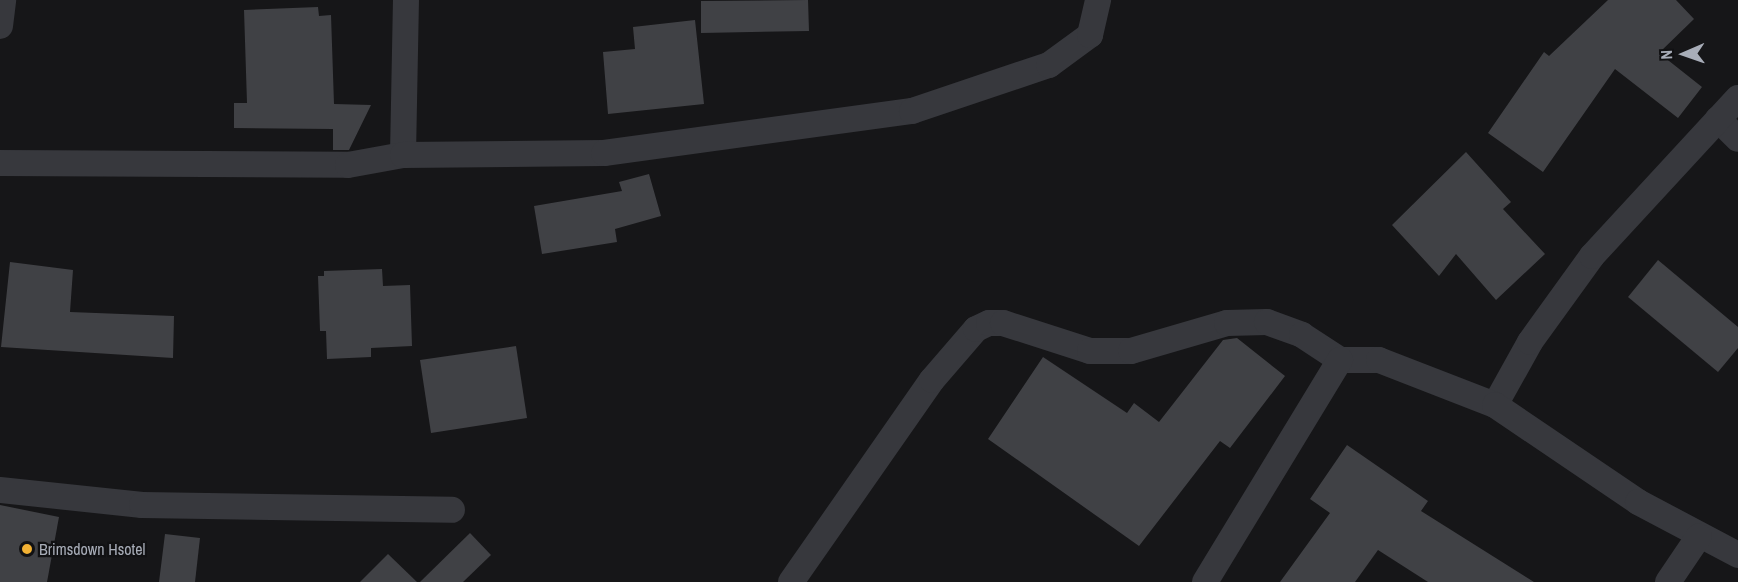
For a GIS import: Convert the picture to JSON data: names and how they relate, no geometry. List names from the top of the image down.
{
  "places": ["Brimsdown Hsotel"],
  "north": "left"
}
